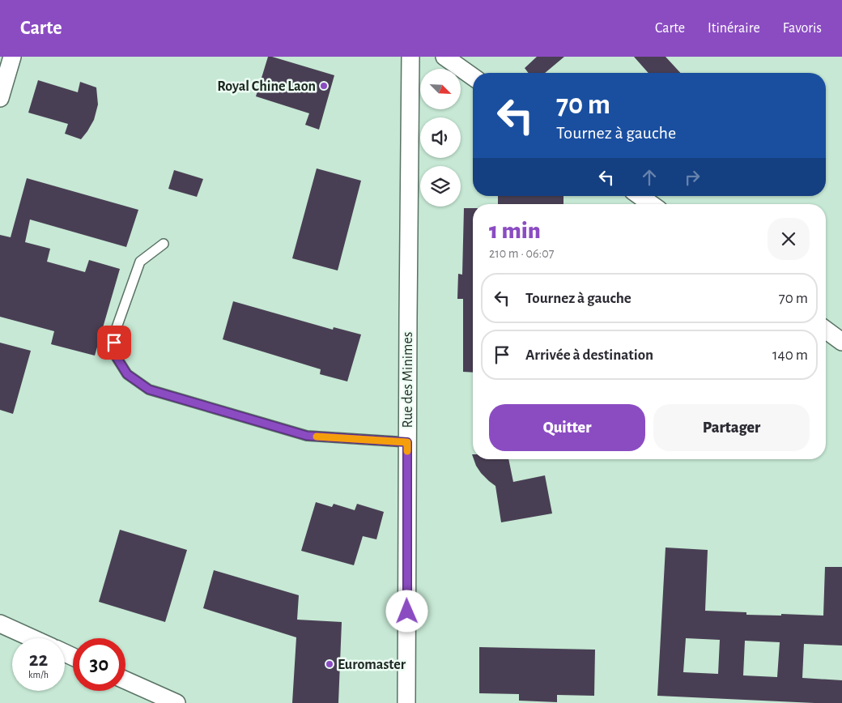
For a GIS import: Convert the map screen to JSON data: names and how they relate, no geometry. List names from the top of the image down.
{
  "streets": {
    "street": ["Rue des Minimes"]
  },
  "places": ["Royal Chine Laon", "Euromaster"],
  "north": "bottom right",
  "page": {
    "header": "Carte",
    "nav": ["Carte", "Itinéraire", "Favoris"],
    "turn": ["70 m", "Tournez à gauche"],
    "heading": ["1 min", "210 m · 06:07"],
    "list": [
      {
        "name": "Tournez à gauche",
        "value": "70 m"
      },
      {
        "name": "Arrivée à destination",
        "value": "140 m"
      }
    ],
    "buttons": ["Quitter", "Partager"],
    "speed": "22 km/h",
    "limit": "30"
  }
}
